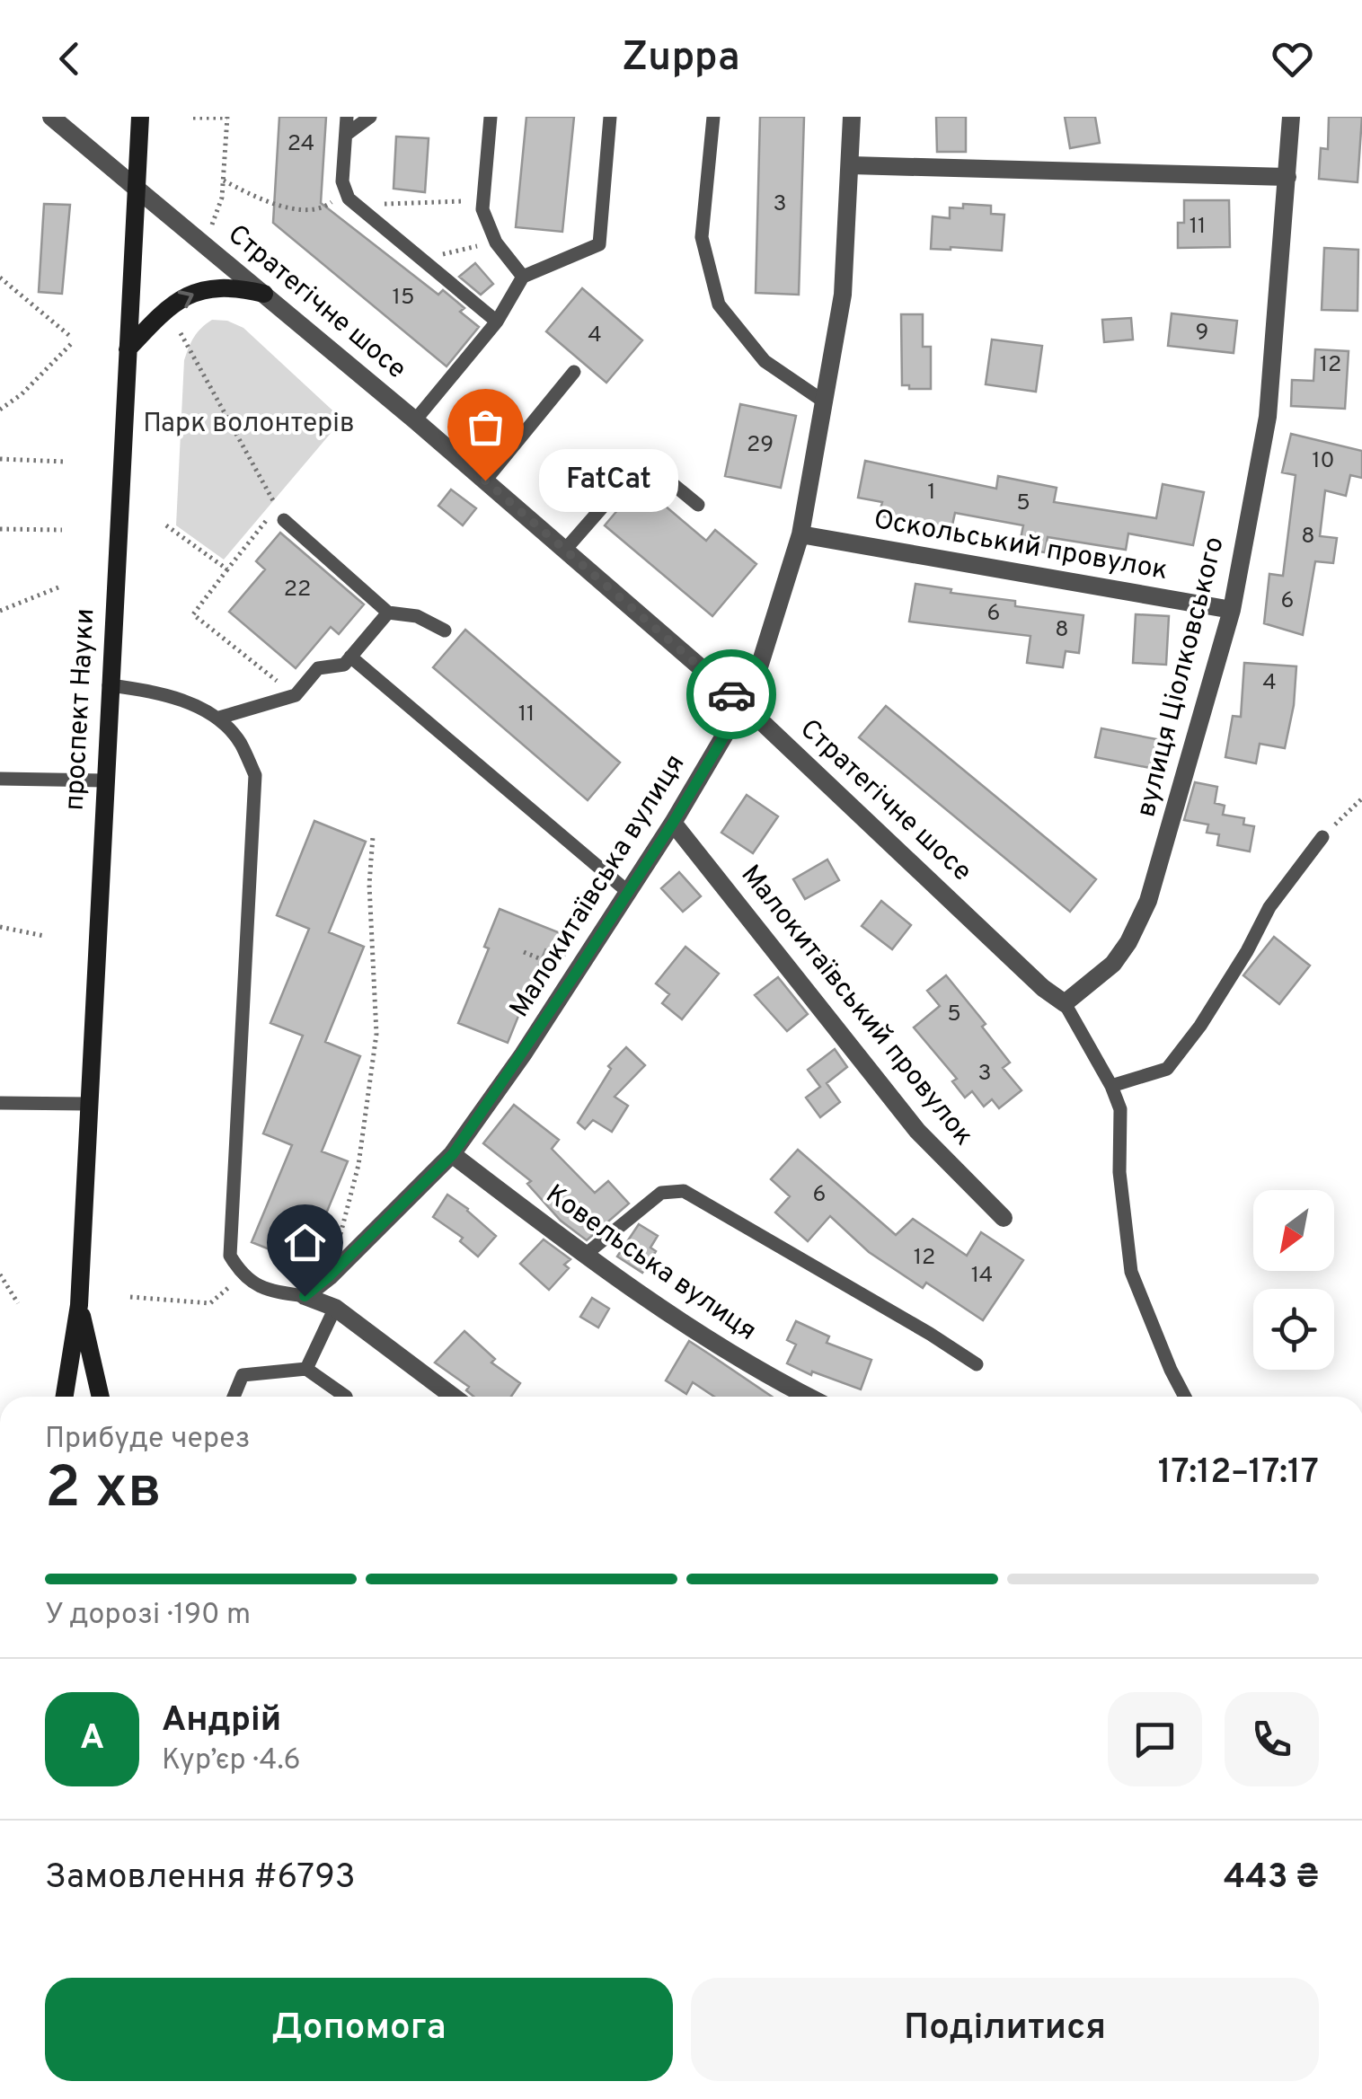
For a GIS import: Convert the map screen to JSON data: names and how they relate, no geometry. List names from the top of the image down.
{
  "streets": {
    "main road": ["проспект Науки"],
    "street": [
      "Стратегічне шосе",
      "Оскольський провулок",
      "вулиця Ціолковського",
      "Малокитаївська вулиця",
      "Малокитаївський провулок",
      "Ковельська вулиця"
    ]
  },
  "crossings": [
    ["Стратегічне шосе", "вулиця Ціолковського"],
    ["Стратегічне шосе", "проспект Науки"],
    ["Стратегічне шосе", "Малокитаївська вулиця"],
    ["Оскольський провулок", "вулиця Ціолковського"],
    ["Оскольський провулок", "Малокитаївська вулиця"],
    ["Малокитаївська вулиця", "Малокитаївський провулок"],
    ["Малокитаївська вулиця", "Ковельська вулиця"]
  ],
  "parks": ["Парк волонтерів"],
  "places": ["FatCat"],
  "house_numbers": [
    "24",
    "3",
    "11",
    "15",
    "9",
    "4",
    "12",
    "29",
    "10",
    "1",
    "5",
    "8",
    "22",
    "6",
    "6",
    "8",
    "4",
    "11",
    "5",
    "3",
    "6",
    "12",
    "14"
  ],
  "north": "bottom left",
  "page": {
    "header": "Zuppa",
    "bubble": "FatCat",
    "heading": ["2 хв", "Прибуде через", "17:12–17:17"],
    "panel": [
      "Андрій",
      "Кур’єр · 4.6",
      "Замовлення #6793",
      "443 ₴"
    ],
    "bar": "У дорозі · 190 m",
    "round": "А",
    "buttons": ["Допомога", "Поділитися"]
  }
}
